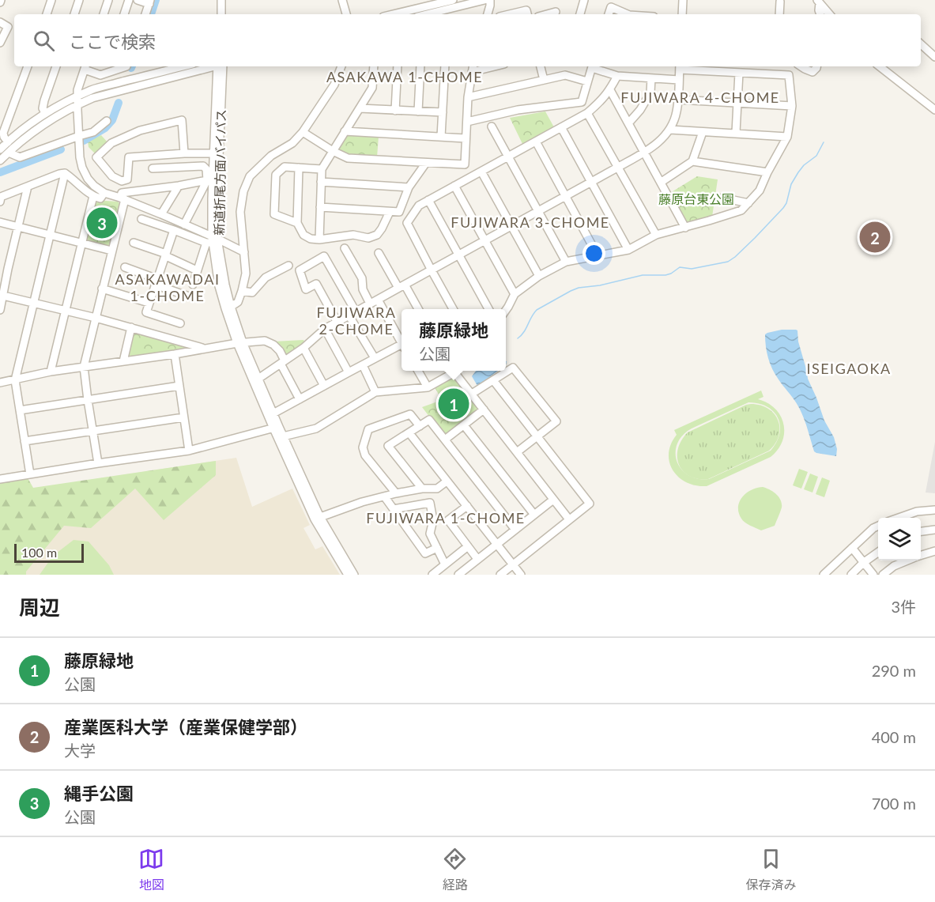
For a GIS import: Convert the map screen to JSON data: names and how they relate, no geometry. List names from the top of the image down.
{
  "streets": {
    "street": ["新道折尾方面バイパス"]
  },
  "districts": [
    "ASAKAWA 1-CHOME",
    "FUJIWARA 4-CHOME",
    "FUJIWARA 3-CHOME",
    "ASAKAWADAI 1-CHOME",
    "FUJIWARA 2-CHOME",
    "ISEIGAOKA",
    "FUJIWARA 1-CHOME"
  ],
  "parks": ["藤原台東公園"],
  "scale_bar": "100 m",
  "page": {
    "search": "ここで検索",
    "pins": ["3", "2", "1"],
    "popup": ["藤原緑地", "公園"],
    "scale": "100 m",
    "heading": ["周辺", "3件"],
    "list": [
      {
        "mark": "1",
        "name": "藤原緑地",
        "note": "公園",
        "value": "290 m"
      },
      {
        "mark": "2",
        "name": "産業医科大学（産業保健学部）",
        "note": "大学",
        "value": "400 m"
      },
      {
        "mark": "3",
        "name": "縄手公園",
        "note": "公園",
        "value": "700 m"
      }
    ],
    "nav": ["地図", "経路", "保存済み"]
  }
}
